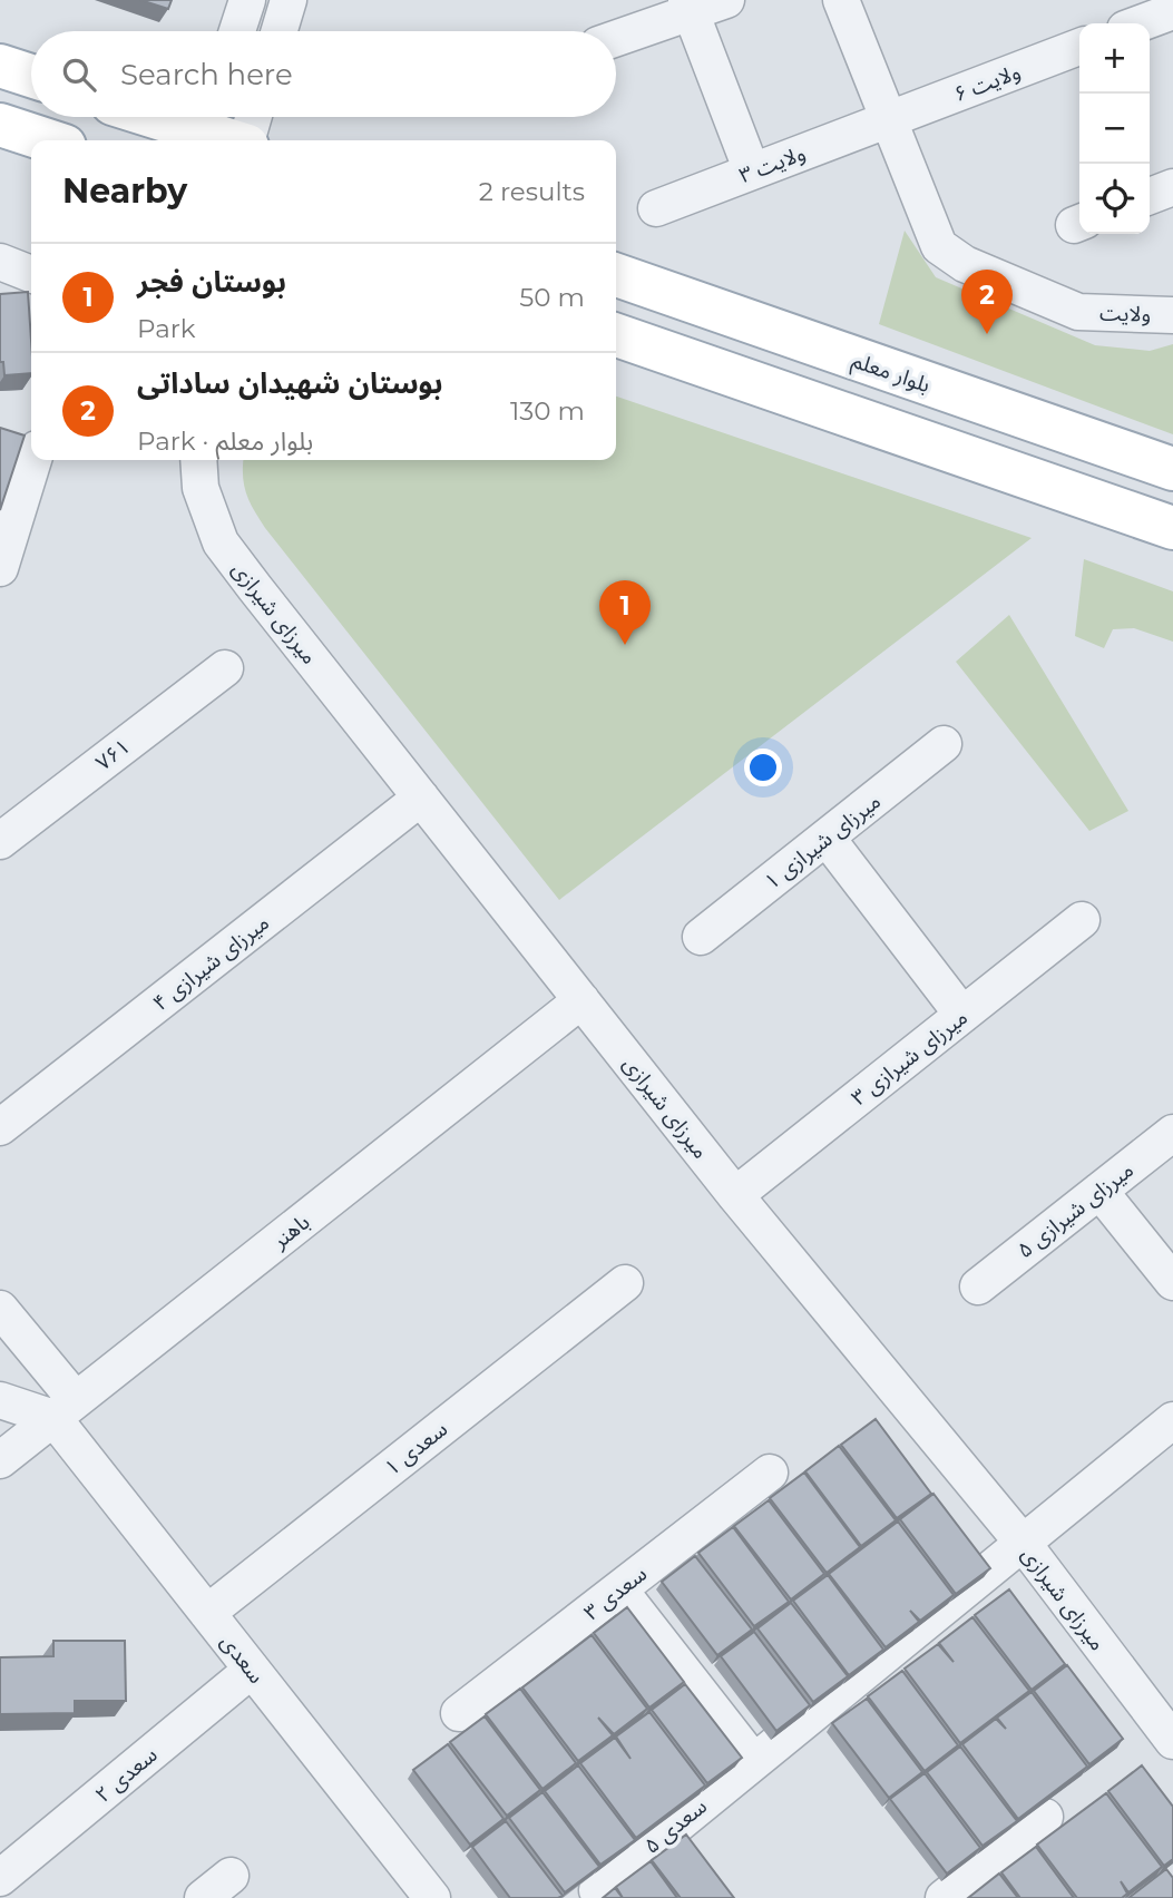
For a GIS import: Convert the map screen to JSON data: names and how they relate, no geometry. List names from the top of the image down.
{
  "streets": {
    "main road": ["بلوار معلم"],
    "street": [
      "ولایت ۶",
      "ولایت ۳",
      "ولایت",
      "میرزای شیرازی",
      "۷۶۱",
      "میرزای شیرازی ۱",
      "میرزای شیرازی ۴",
      "میرزای شیرازی ۳",
      "میرزای شیرازی ۵",
      "باهنر",
      "سعدی ۱",
      "سعدی ۳",
      "سعدی",
      "سعدی ۲",
      "سعدی ۵"
    ]
  },
  "crossings": [
    ["ولایت ۶", "ولایت ۳"],
    ["ولایت ۶", "ولایت"],
    ["ولایت ۳", "ولایت"],
    ["میرزای شیرازی", "میرزای شیرازی ۴"],
    ["میرزای شیرازی", "میرزای شیرازی ۳"],
    ["میرزای شیرازی", "باهنر"],
    ["میرزای شیرازی", "سعدی ۵"],
    ["باهنر", "سعدی"],
    ["سعدی ۱", "سعدی"],
    ["سعدی", "سعدی ۲"]
  ],
  "page": {
    "map_buttons": ["+", "−"],
    "search": "Search here",
    "heading": ["Nearby", "2 results"],
    "list": [
      {
        "mark": "1",
        "name": "بوستان فجر",
        "note": "Park",
        "value": "50 m"
      },
      {
        "mark": "2",
        "name": "بوستان شهیدان ساداتی",
        "note": "Park · بلوار معلم",
        "value": "130 m"
      }
    ],
    "pins": ["2", "1"]
  }
}
